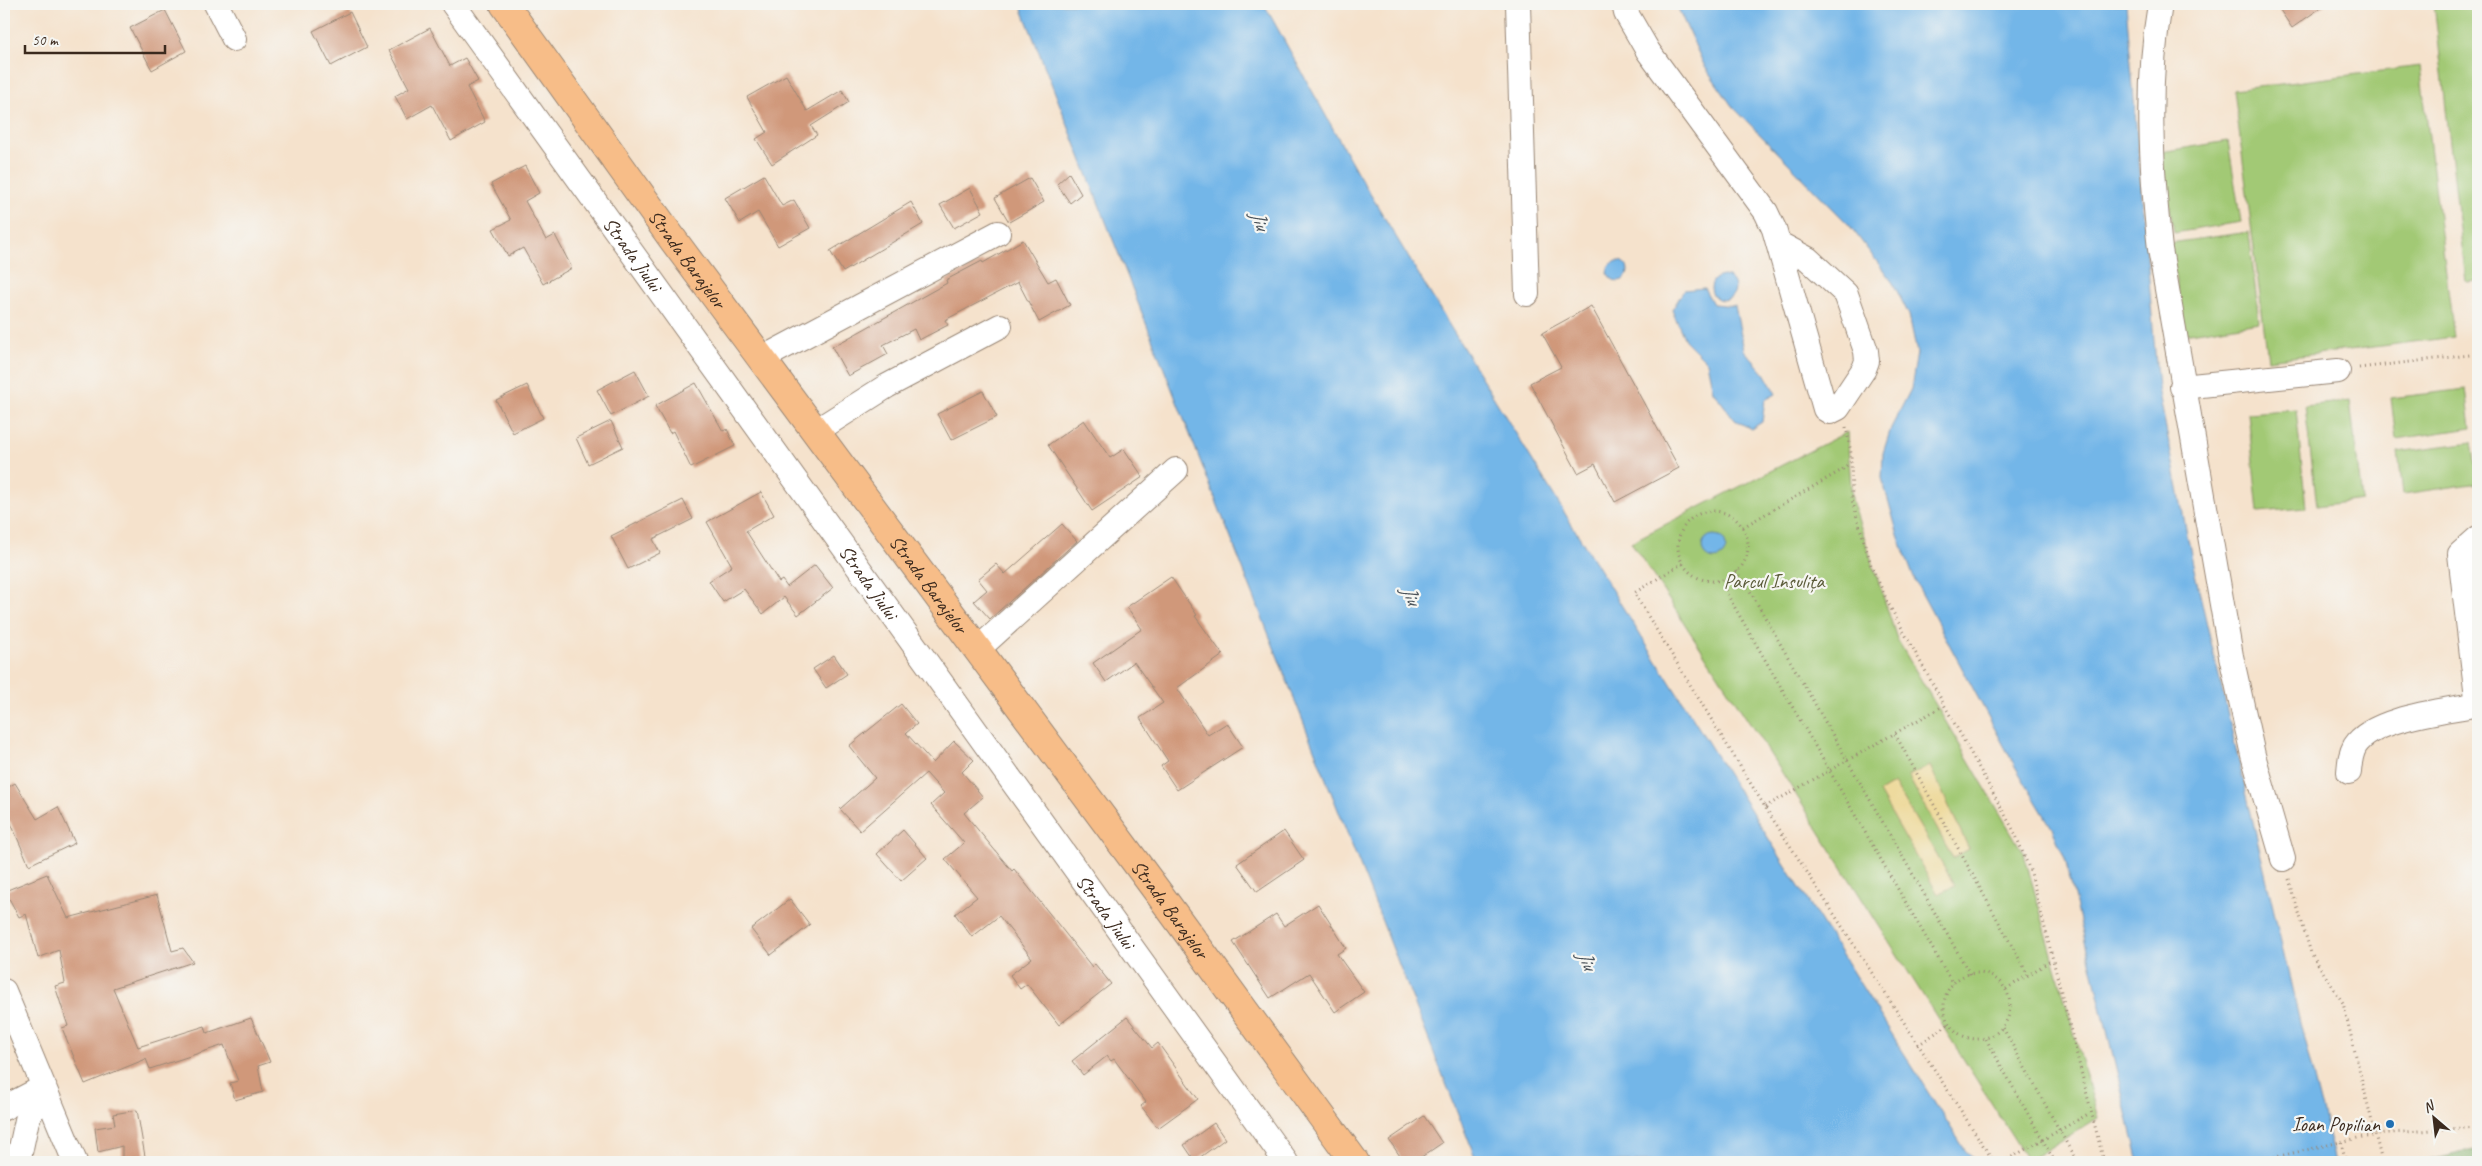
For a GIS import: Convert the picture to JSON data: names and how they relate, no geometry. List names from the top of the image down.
{
  "streets": {
    "main road": ["Strada Barajelor"],
    "street": ["Strada Jiului"]
  },
  "water": ["Jiu"],
  "parks": ["Parcul Insulița"],
  "places": ["Ioan Popilian"],
  "scale_bar": "50 m",
  "north": "top left"
}
